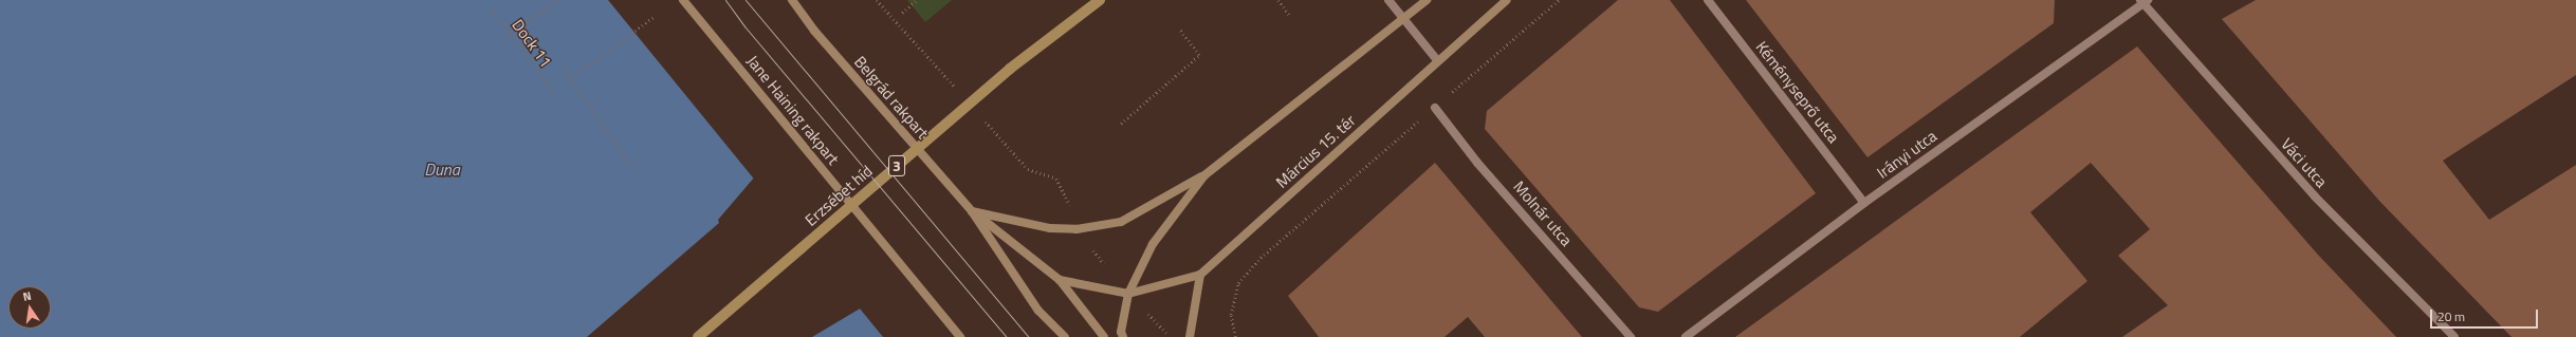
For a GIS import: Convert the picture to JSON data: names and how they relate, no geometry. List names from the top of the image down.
{
  "streets": {
    "main road": ["3", "Erzsébet híd"],
    "street": [
      "Kéményseprő utca",
      "Belgrád rakpart",
      "Jane Haining rakpart",
      "Március 15. tér",
      "Irányi utca",
      "Váci utca",
      "Molnár utca"
    ],
    "path": ["Dock 11"]
  },
  "crossings": [
    ["Kéményseprő utca", "Irányi utca"],
    ["Belgrád rakpart", "Március 15. tér"],
    ["Irányi utca", "Váci utca"]
  ],
  "water": ["Duna"],
  "scale_bar": "20 m",
  "north": "top"
}
